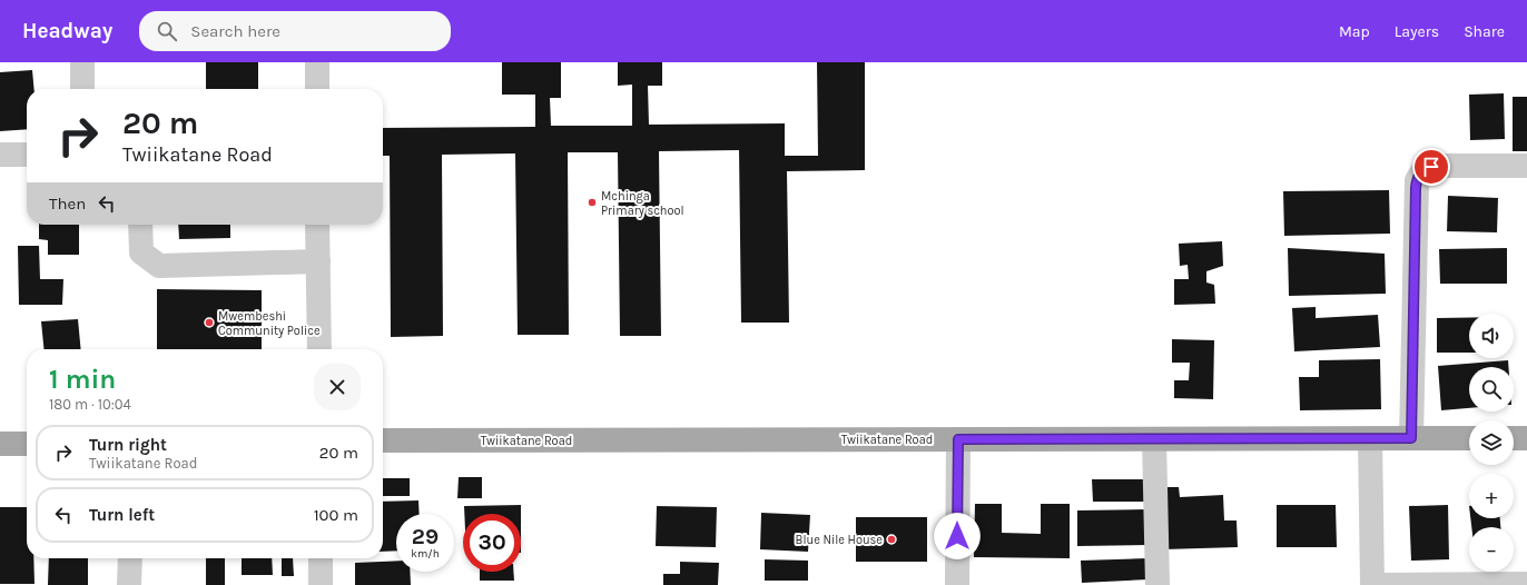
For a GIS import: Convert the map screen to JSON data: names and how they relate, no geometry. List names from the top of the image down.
{
  "streets": {
    "main road": ["Twiikatane Road"]
  },
  "places": ["Mchinga Primary school", "Mwembeshi Community Police", "Blue Nile House"],
  "page": {
    "header": "Headway",
    "search": "Search here",
    "nav": ["Map", "Layers", "Share"],
    "turn": ["20 m", "Twiikatane Road"],
    "then": "Then",
    "map_buttons": ["+", "−"],
    "heading": ["1 min", "180 m · 10:04"],
    "list": [
      {
        "name": "Turn right",
        "note": "Twiikatane Road",
        "value": "20 m"
      },
      {
        "name": "Turn left",
        "value": "100 m"
      }
    ],
    "speed": "29 km/h",
    "limit": "30"
  }
}
